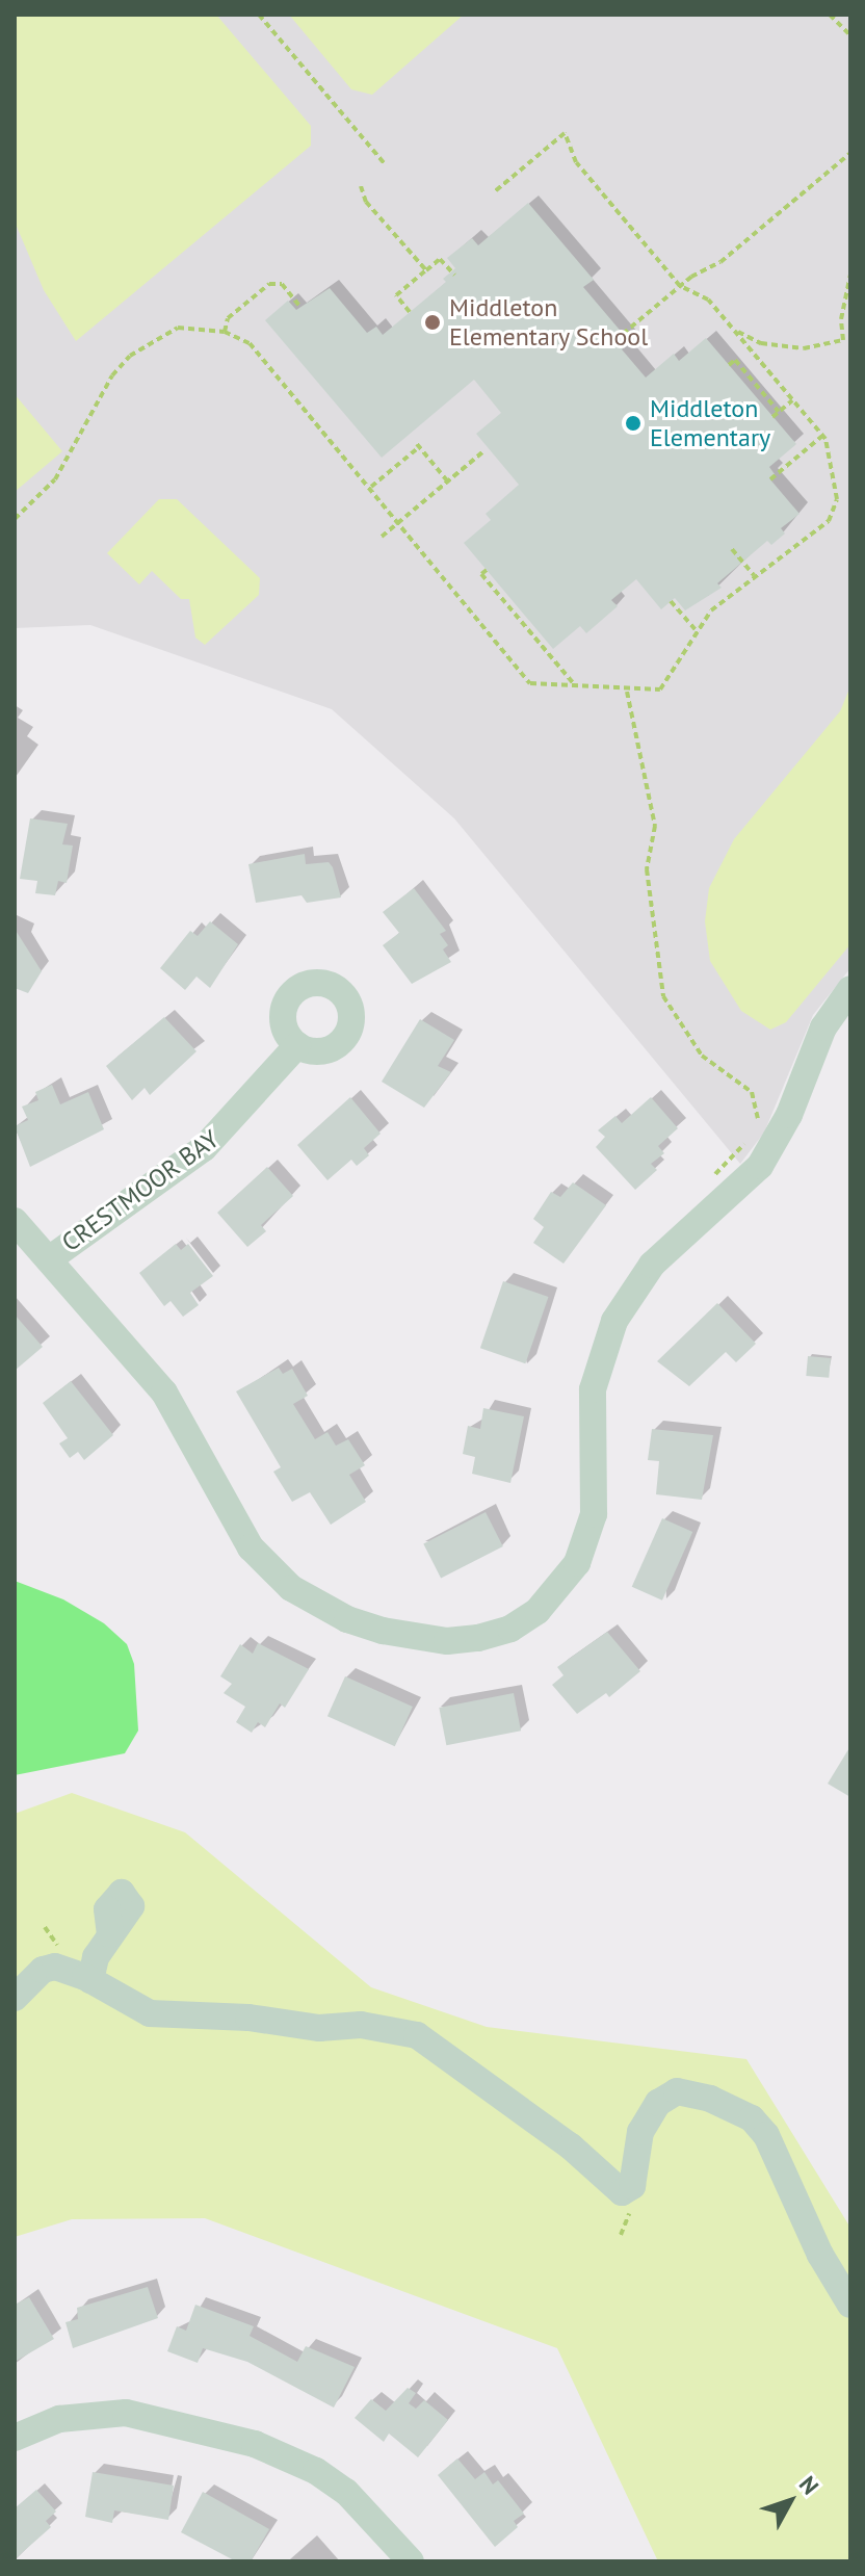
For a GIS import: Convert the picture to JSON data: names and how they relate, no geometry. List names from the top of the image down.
{
  "streets": {
    "street": ["CRESTMOOR BAY"]
  },
  "places": ["Middleton Elementary School", "Middleton Elementary"],
  "north": "top right"
}
